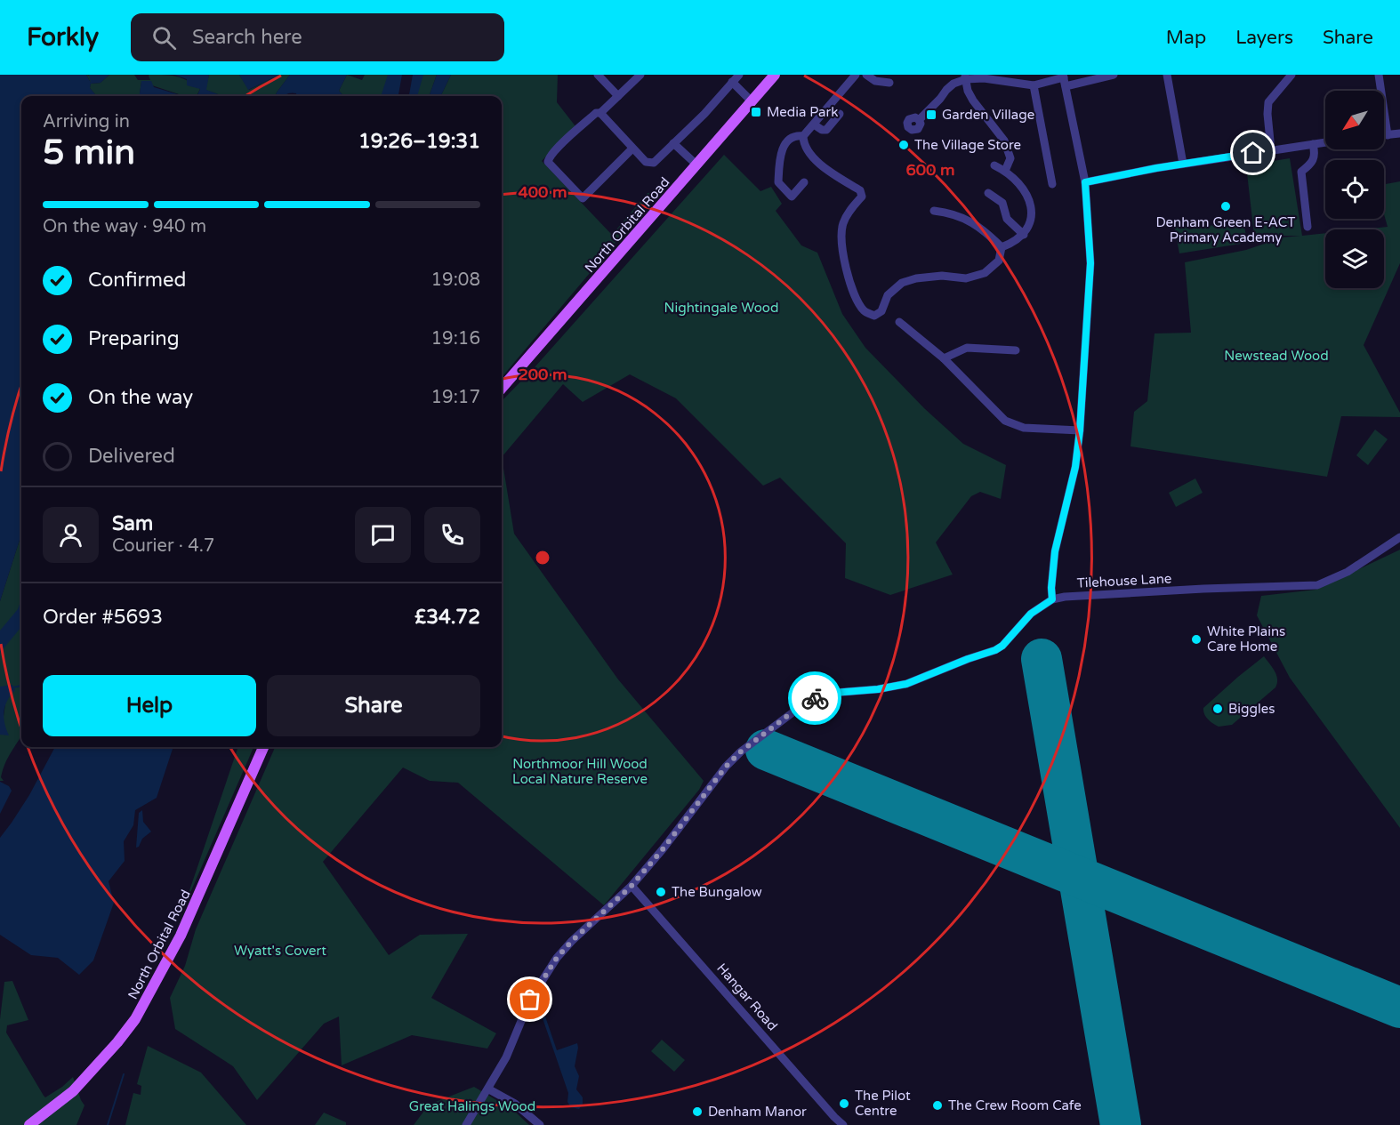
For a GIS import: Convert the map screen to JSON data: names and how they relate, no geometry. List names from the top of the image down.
{
  "streets": {
    "main road": ["North Orbital Road"],
    "street": ["Tilehouse Lane", "Hangar Road"]
  },
  "crossings": [
    ["Tilehouse Lane", "Hangar Road"]
  ],
  "parks": [
    "Nightingale Wood",
    "Newstead Wood",
    "Northmoor Hill Wood Local Nature Reserve",
    "Wyatt's Covert",
    "Great Halings Wood"
  ],
  "places": {
    "transit": ["Media Park", "Garden Village"],
    "other": [
      "The Village Store",
      "Denham Green E-ACT Primary Academy",
      "White Plains Care Home",
      "Biggles",
      "The Bungalow",
      "The Pilot Centre",
      "The Crew Room Cafe",
      "Denham Manor"
    ]
  },
  "north": "bottom left",
  "page": {
    "header": "Forkly",
    "search": "Search here",
    "nav": ["Map", "Layers", "Share"],
    "heading": ["5 min", "Arriving in", "19:26–19:31"],
    "panel": [
      "Sam",
      "Courier · 4.7",
      "Order #5693",
      "£34.72"
    ],
    "bar": "On the way · 940 m",
    "list": [
      ["Confirmed", "19:08"],
      ["Preparing", "19:16"],
      ["On the way", "19:17"],
      "Delivered"
    ],
    "buttons": ["Help", "Share"]
  },
  "rings": ["600 m", "400 m", "200 m"]
}
